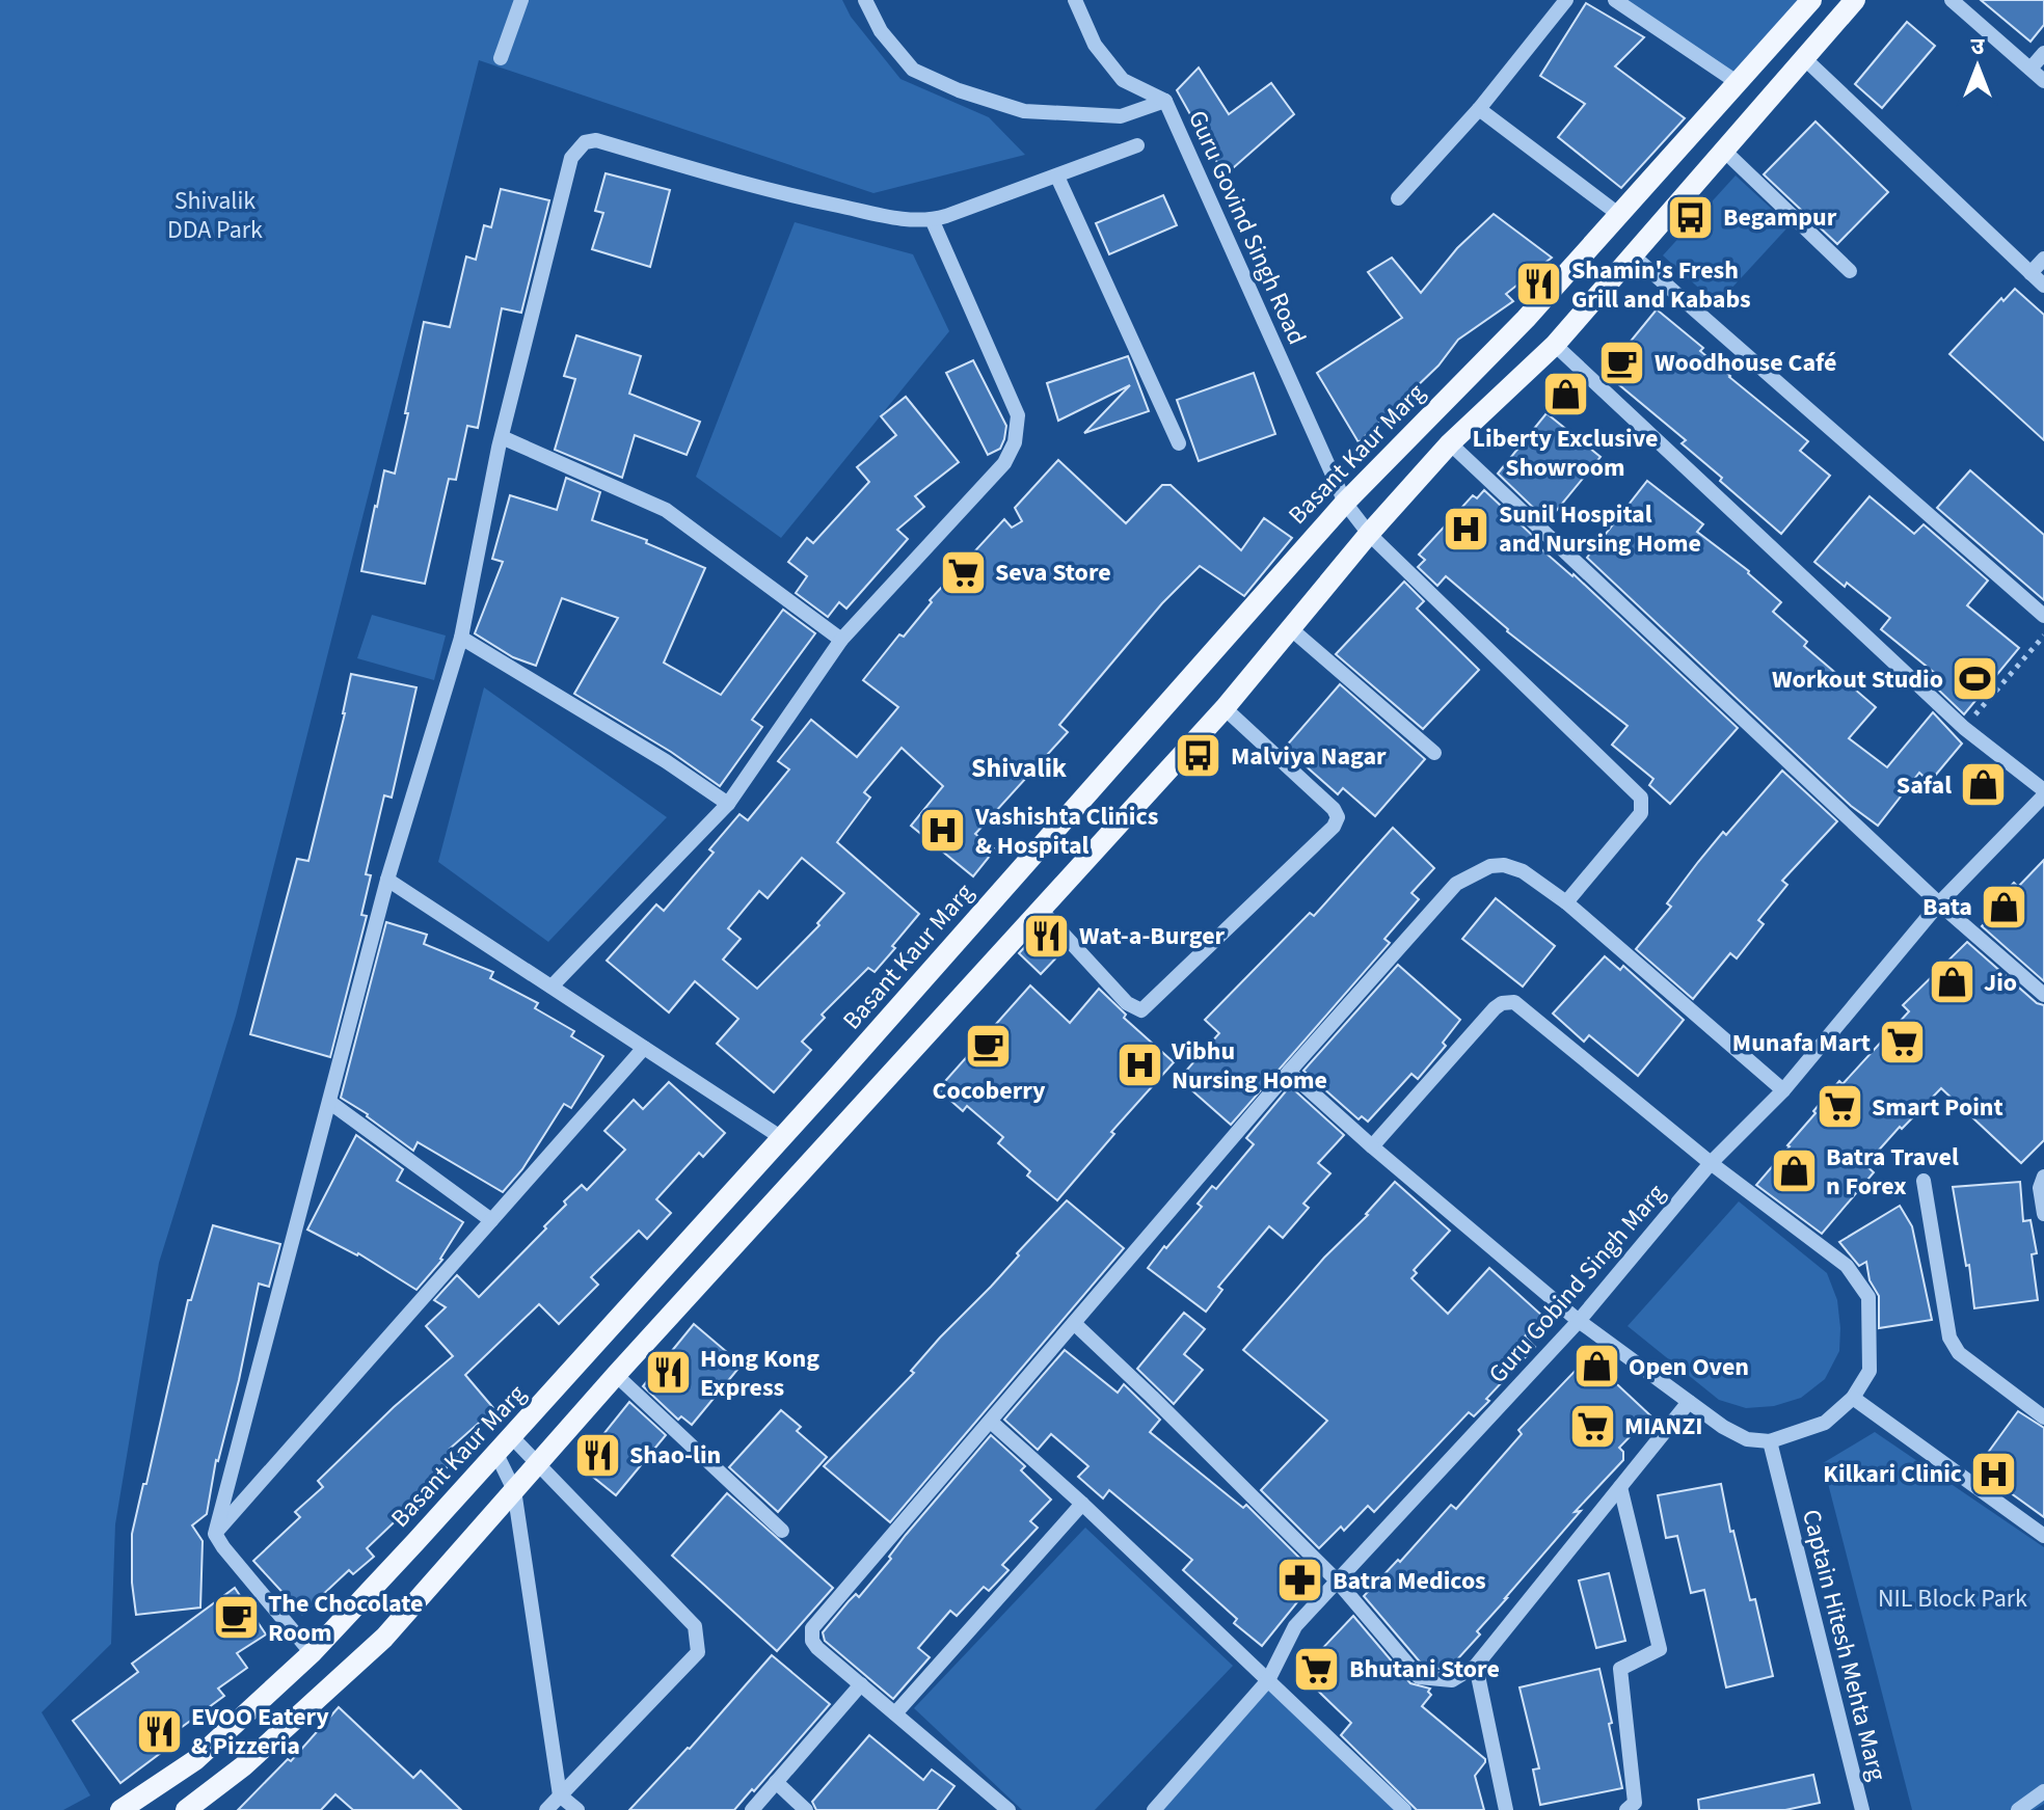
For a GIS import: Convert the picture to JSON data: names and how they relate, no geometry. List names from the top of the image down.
{
  "streets": {
    "main road": ["Basant Kaur Marg"],
    "street": ["Guru Govind Singh Road", "Guru Gobind Singh Marg", "Captain Hitesh Mehta Marg"]
  },
  "crossings": [
    ["Guru Govind Singh Road", "Basant Kaur Marg"]
  ],
  "districts": ["Shivalik"],
  "parks": ["Shivalik DDA Park", "NIL Block Park"],
  "places": {
    "bus stop": ["Begampur", "Malviya Nagar"],
    "restaurant": [
      "Shamin's Fresh Grill and Kababs",
      "Wat-a-Burger",
      "Hong Kong Express",
      "Shao-lin",
      "EVOO Eatery & Pizzeria"
    ],
    "cafe": ["Woodhouse Café", "Cocoberry", "The Chocolate Room"],
    "shop": [
      "Liberty Exclusive Showroom",
      "Safal",
      "Bata",
      "Jio",
      "Batra Travel n Forex",
      "Open Oven"
    ],
    "hospital": [
      "Sunil Hospital and Nursing Home",
      "Vashishta Clinics & Hospital",
      "Vibhu Nursing Home",
      "Kilkari Clinic"
    ],
    "supermarket": [
      "Seva Store",
      "Munafa Mart",
      "Smart Point",
      "MIANZI",
      "Bhutani Store"
    ],
    "sports": ["Workout Studio"],
    "pharmacy": ["Batra Medicos"]
  },
  "north": "top"
}
